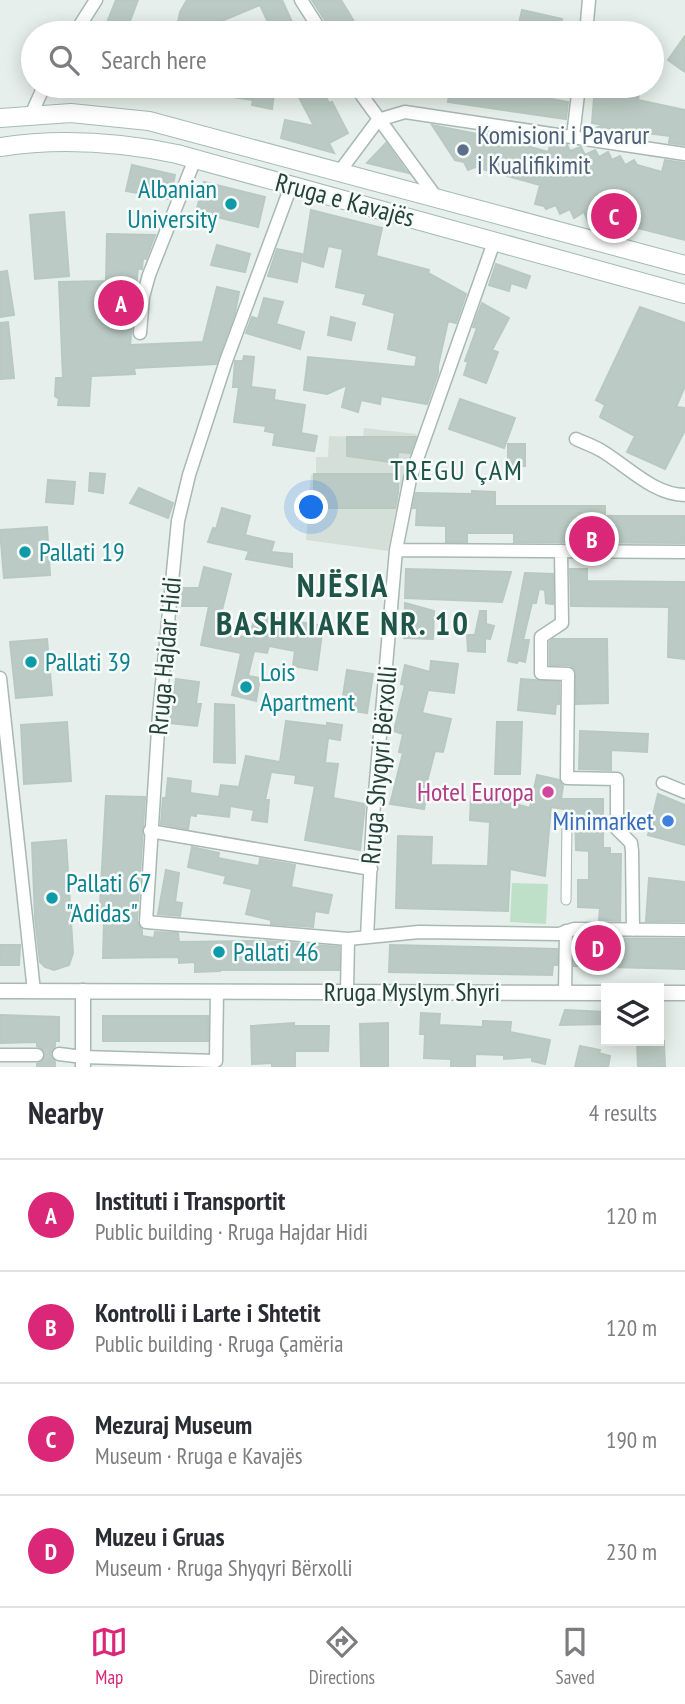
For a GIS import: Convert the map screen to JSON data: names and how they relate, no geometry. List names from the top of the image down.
{
  "streets": {
    "main road": ["Rruga e Kavajës"],
    "street": ["Rruga Hajdar Hidi", "Rruga Shyqyri Bërxolli", "Rruga Myslym Shyri"]
  },
  "crossings": [
    ["Rruga e Kavajës", "Rruga Hajdar Hidi"],
    ["Rruga e Kavajës", "Rruga Shyqyri Bërxolli"],
    ["Rruga Hajdar Hidi", "Rruga Shyqyri Bërxolli"]
  ],
  "districts": ["TREGU ÇAM", "NJËSIA BASHKIAKE NR. 10"],
  "places": [
    "Komisioni i Pavarur i Kualifikimit",
    "Albanian University",
    "Pallati 19",
    "Pallati 39",
    "Lois Apartment",
    "Hotel Europa",
    "Minimarket",
    "Pallati 67 \"Adidas\"",
    "Pallati 46"
  ],
  "page": {
    "search": "Search here",
    "pins": [
      "C",
      "A",
      "B",
      "D"
    ],
    "heading": ["Nearby", "4 results"],
    "list": [
      {
        "mark": "A",
        "name": "Instituti i Transportit",
        "note": "Public building · Rruga Hajdar Hidi",
        "value": "120 m"
      },
      {
        "mark": "B",
        "name": "Kontrolli i Larte i Shtetit",
        "note": "Public building · Rruga Çamëria",
        "value": "120 m"
      },
      {
        "mark": "C",
        "name": "Mezuraj Museum",
        "note": "Museum · Rruga e Kavajës",
        "value": "190 m"
      },
      {
        "mark": "D",
        "name": "Muzeu i Gruas",
        "note": "Museum · Rruga Shyqyri Bërxolli",
        "value": "230 m"
      }
    ],
    "nav": ["Map", "Directions", "Saved"]
  }
}
